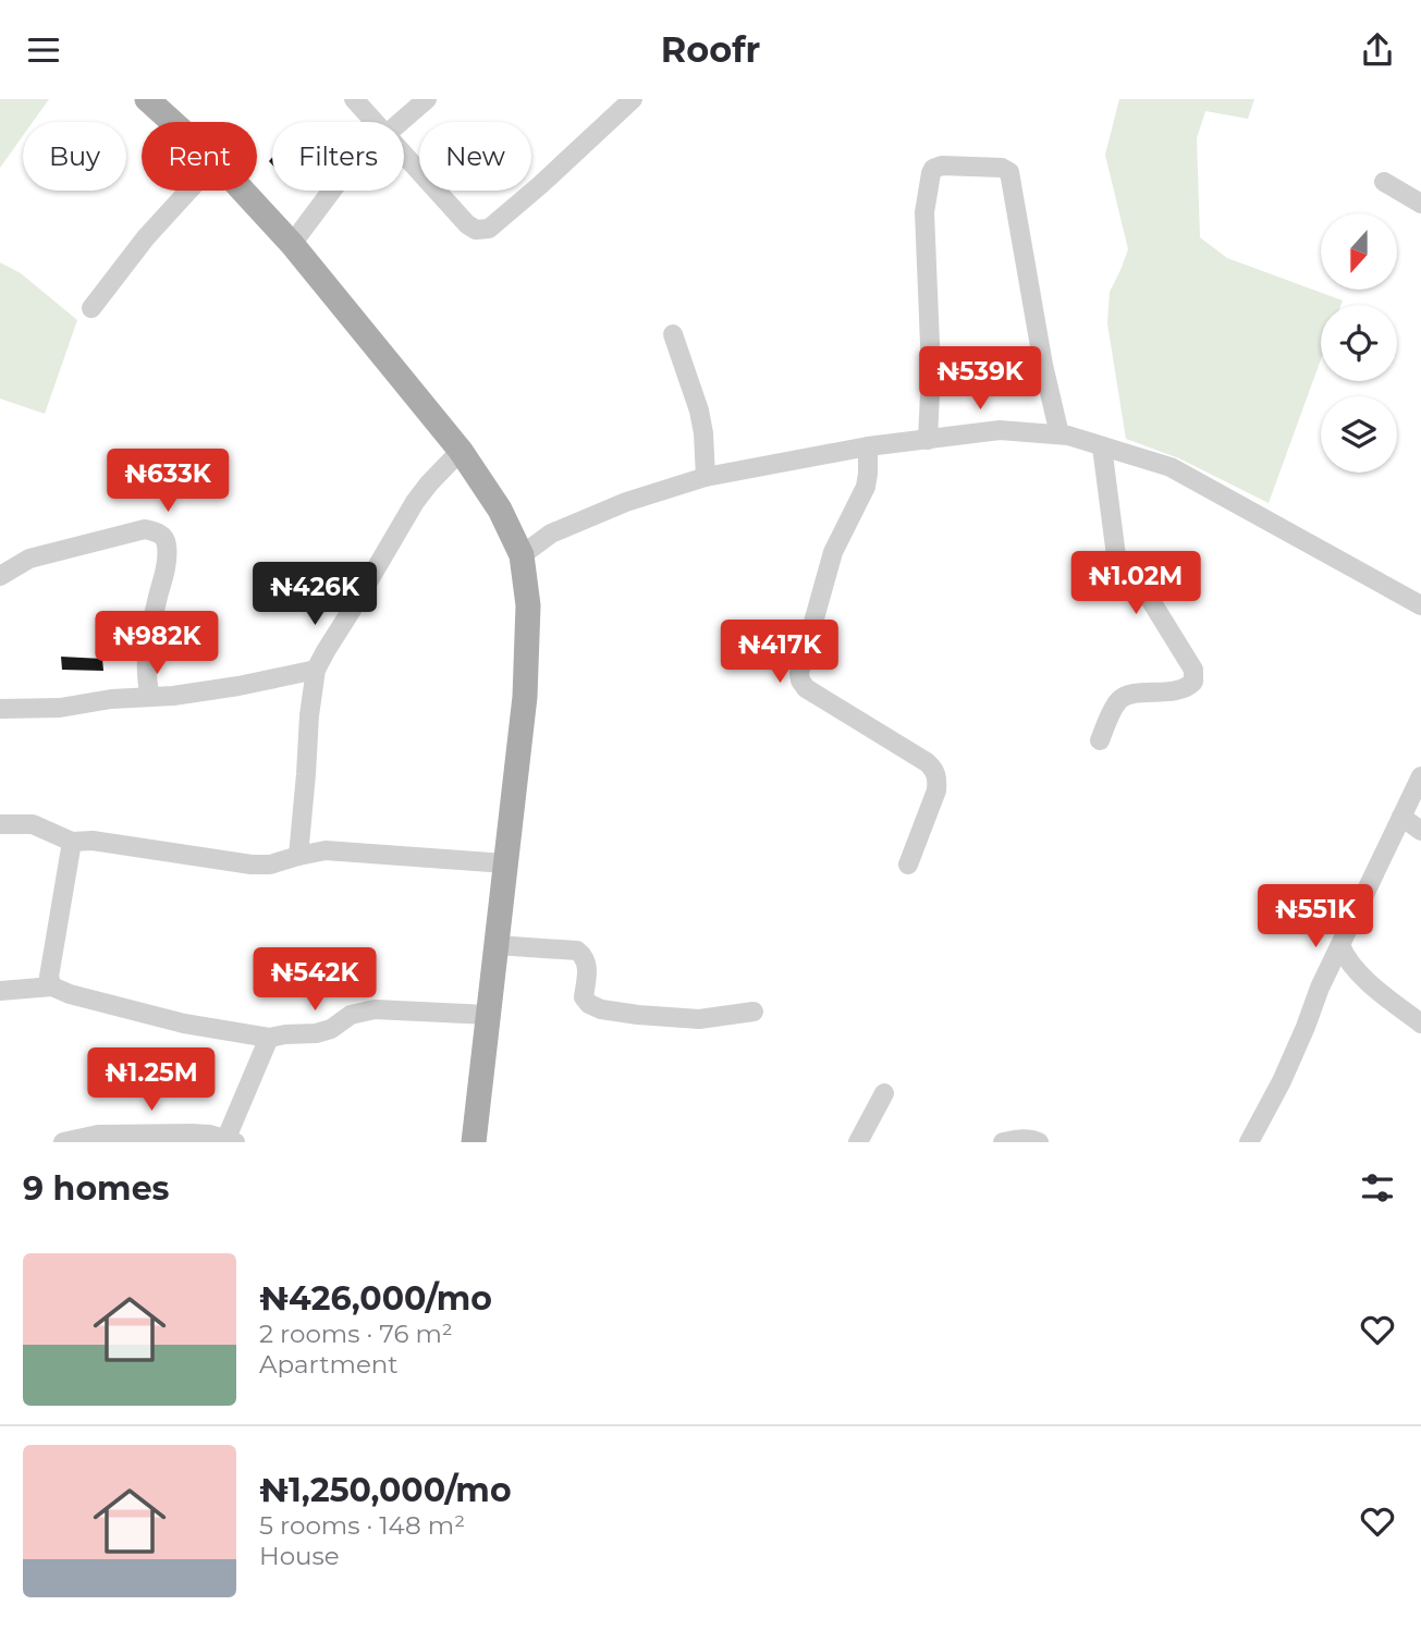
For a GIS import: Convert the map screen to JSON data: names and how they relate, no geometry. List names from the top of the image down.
{
  "north": "bottom",
  "page": {
    "header": "Roofr",
    "chip": [
      "Buy",
      "Rent",
      "Filters",
      "New"
    ],
    "price": [
      "₦539K",
      "₦633K",
      "₦1.02M",
      "₦426K",
      "₦982K",
      "₦417K",
      "₦551K",
      "₦542K",
      "₦1.25M"
    ],
    "heading": "9 homes",
    "list": [
      {
        "name": "₦426,000/mo",
        "note": "2 rooms · 76 m² · Apartment"
      },
      {
        "name": "₦1,250,000/mo",
        "note": "5 rooms · 148 m² · House"
      }
    ]
  }
}
